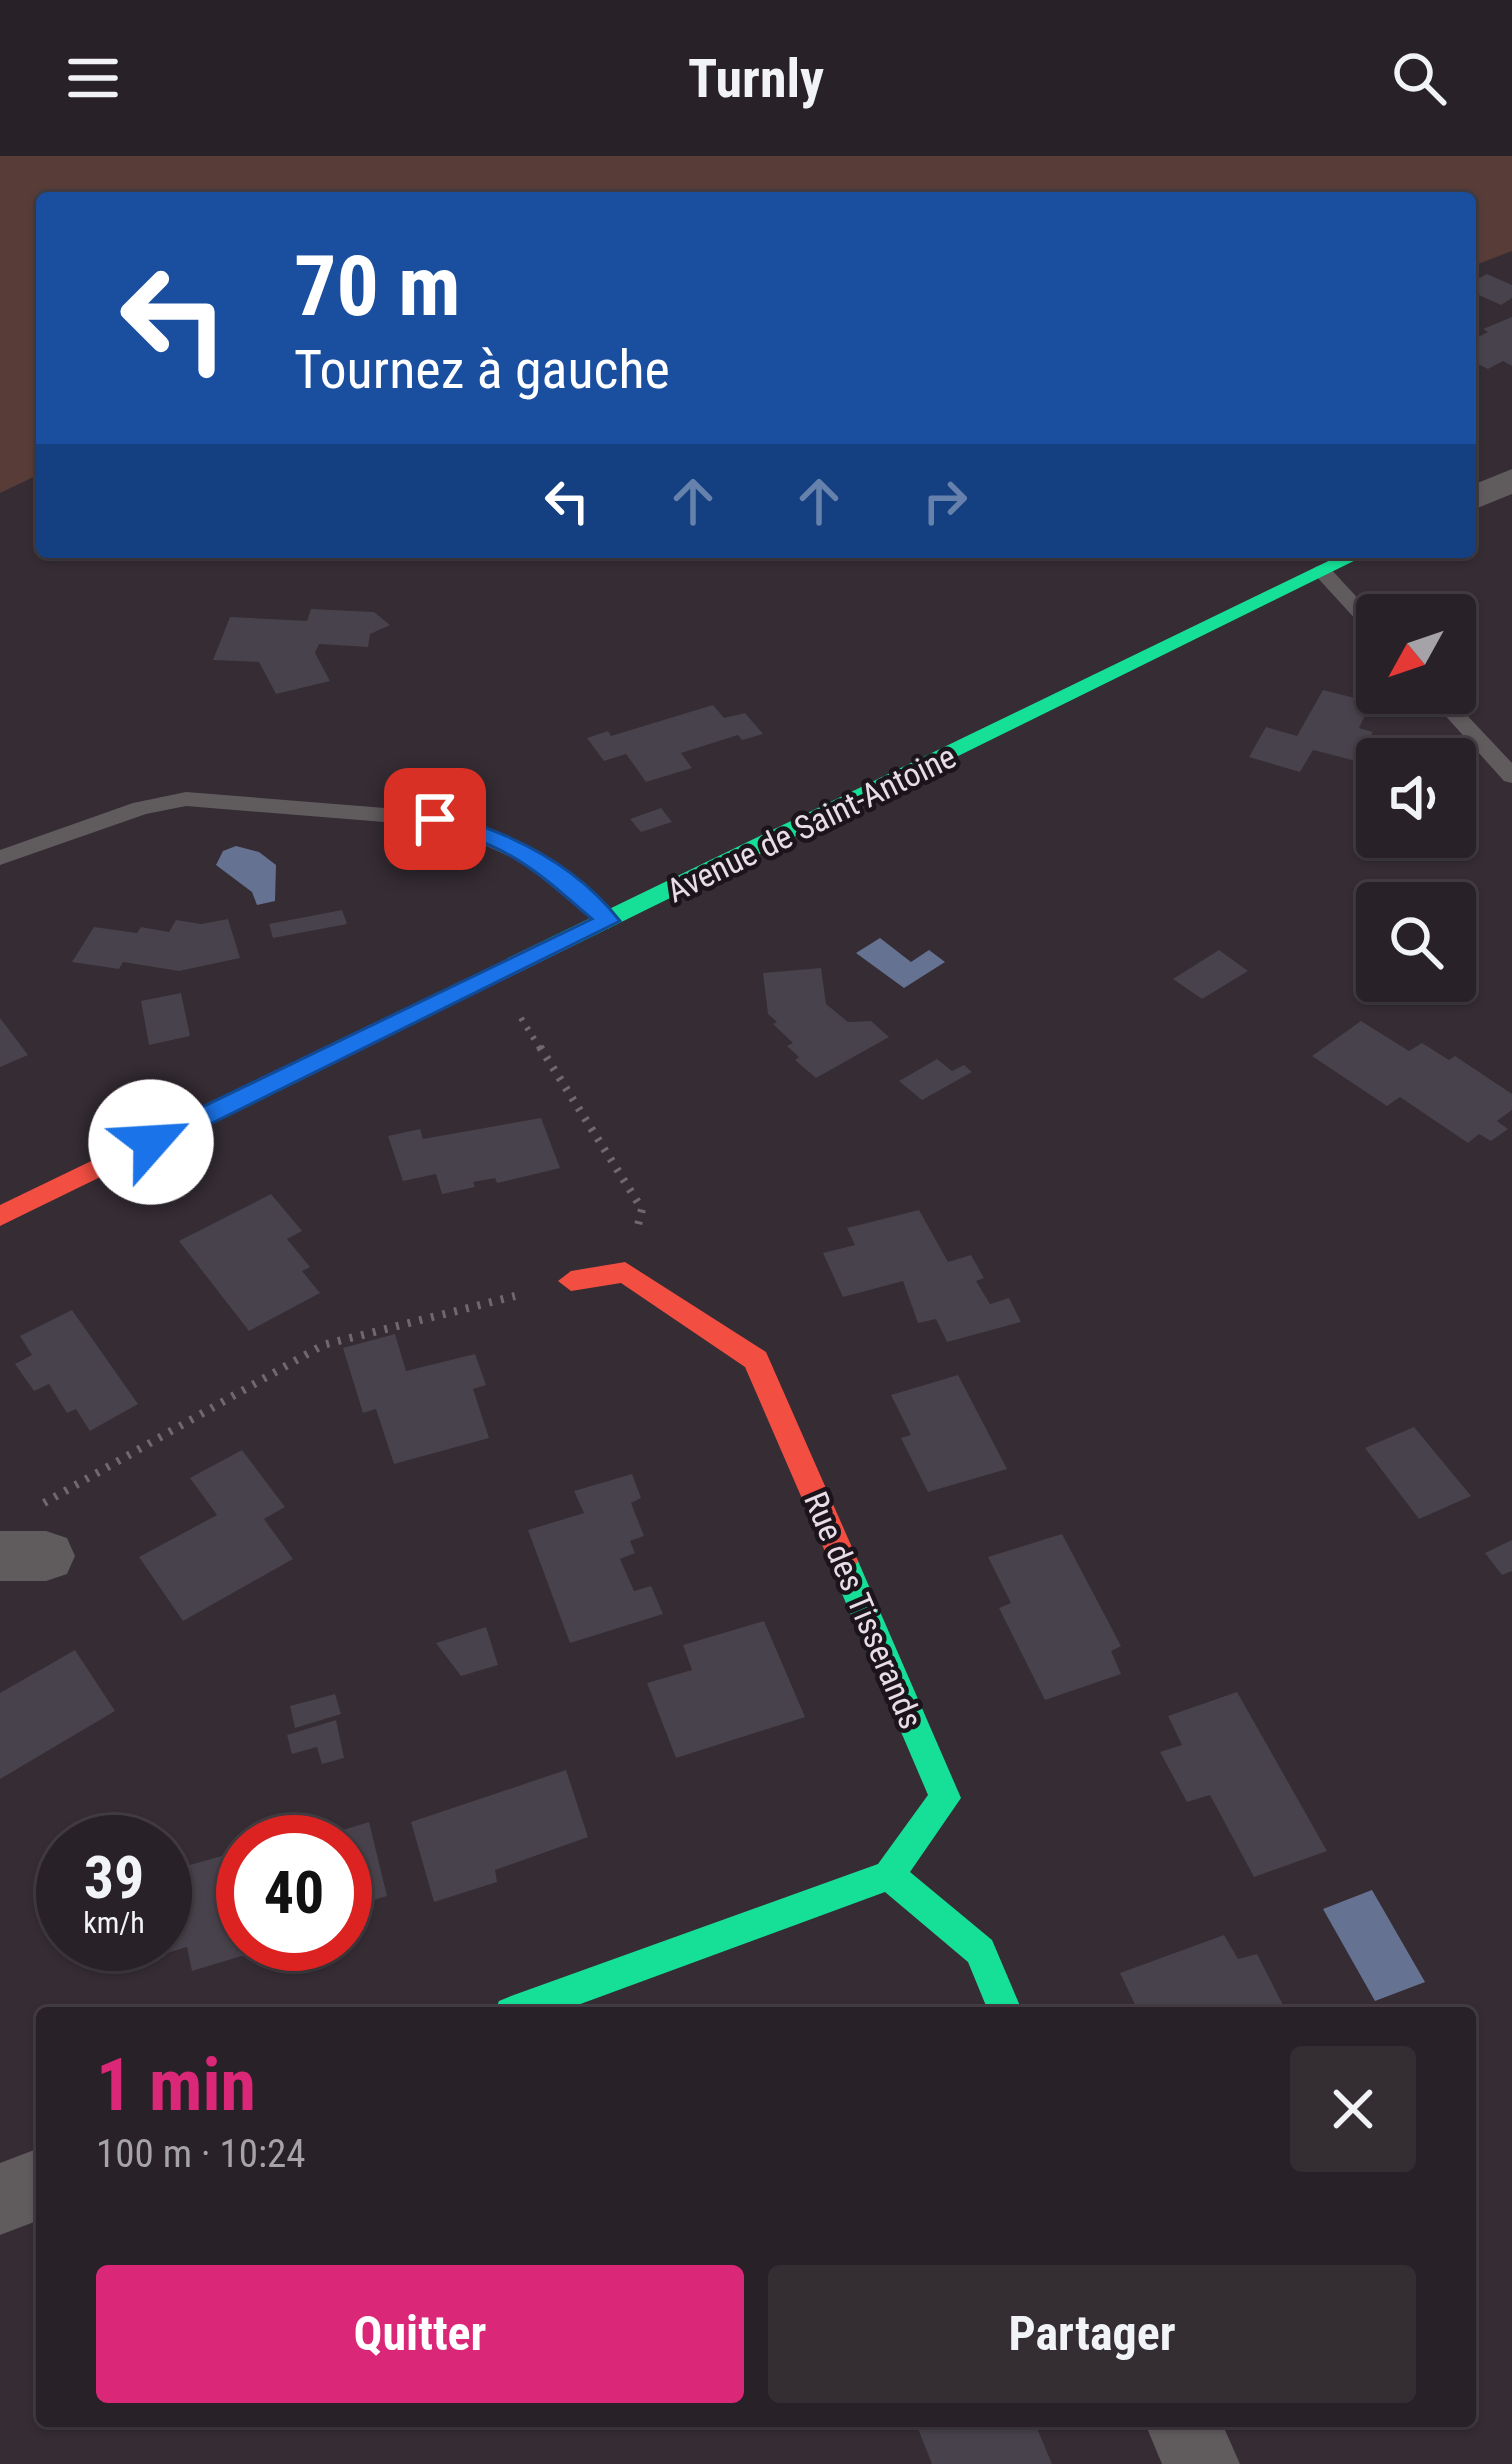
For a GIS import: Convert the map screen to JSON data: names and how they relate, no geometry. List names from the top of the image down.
{
  "streets": {
    "street": ["Avenue de Saint-Antoine", "Rue des Tisserands"]
  },
  "north": "bottom left",
  "page": {
    "header": "Turnly",
    "turn": ["70 m", "Tournez à gauche"],
    "speed": "39 km/h",
    "limit": "40",
    "heading": ["1 min", "100 m · 10:24"],
    "buttons": ["Quitter", "Partager"]
  }
}
